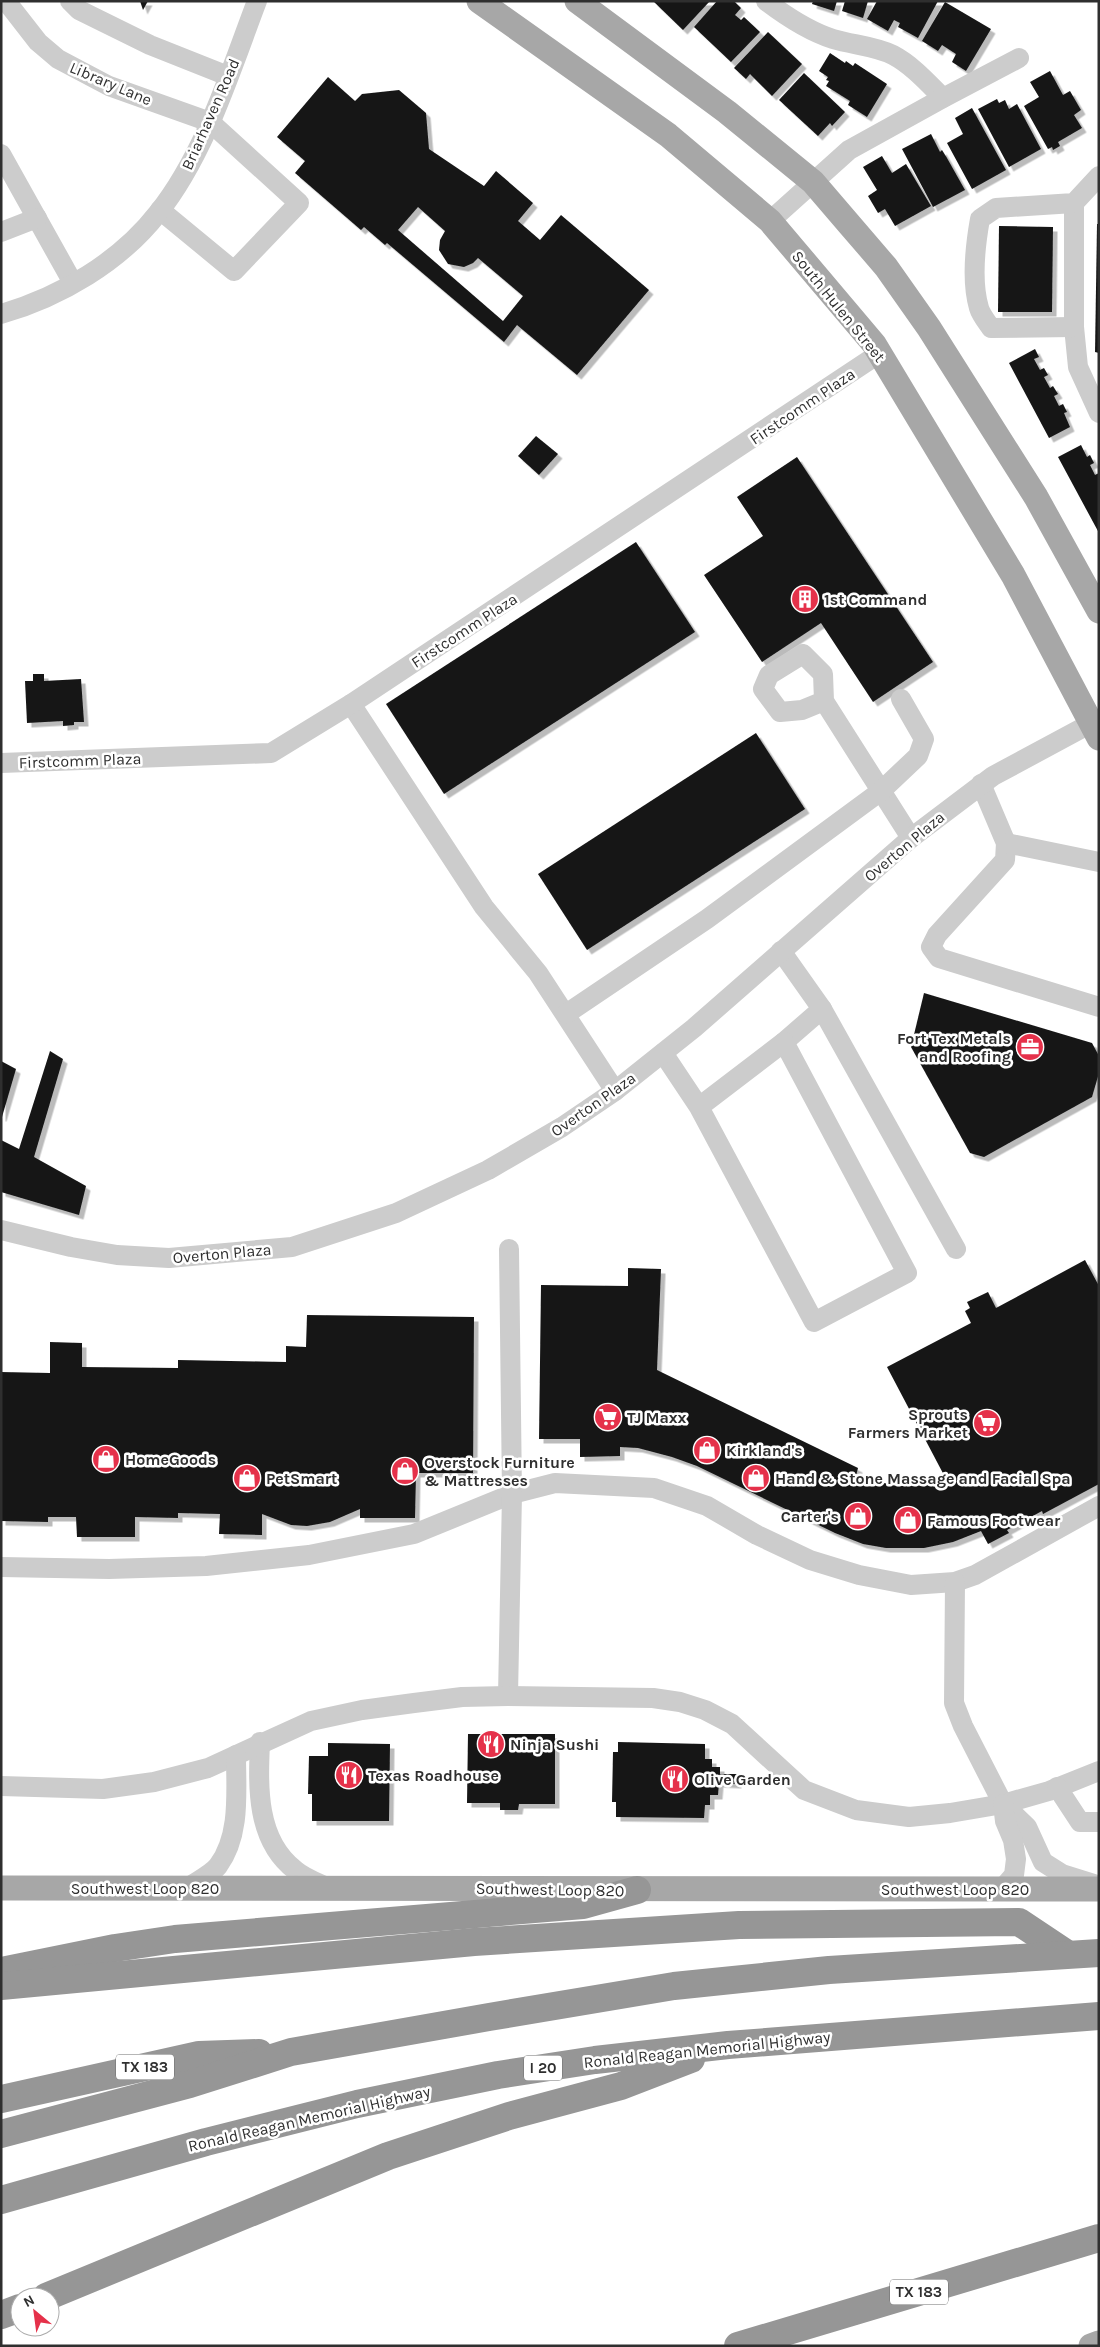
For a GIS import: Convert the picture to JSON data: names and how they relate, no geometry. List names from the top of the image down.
{
  "streets": {
    "highway": ["Ronald Reagan Memorial Highway", "TX 183", "I 20"],
    "main road": ["South Hulen Street", "Southwest Loop 820"],
    "street": [
      "Library Lane",
      "Briarhaven Road",
      "Firstcomm Plaza",
      "Overton Plaza"
    ]
  },
  "crossings": [
    ["Library Lane", "Briarhaven Road"],
    ["South Hulen Street", "Firstcomm Plaza"],
    ["South Hulen Street", "Overton Plaza"]
  ],
  "places": {
    "building": ["1st Command"],
    "office": ["Fort Tex Metals and Roofing"],
    "supermarket": ["TJ Maxx", "Sprouts Farmers Market"],
    "shop": [
      "Kirkland's",
      "HomeGoods",
      "Overstock Furniture & Mattresses",
      "PetSmart",
      "Hand & Stone Massage and Facial Spa",
      "Carter's",
      "Famous Footwear"
    ],
    "restaurant": ["Ninja Sushi", "Texas Roadhouse", "Olive Garden"]
  },
  "north": "top left"
}
